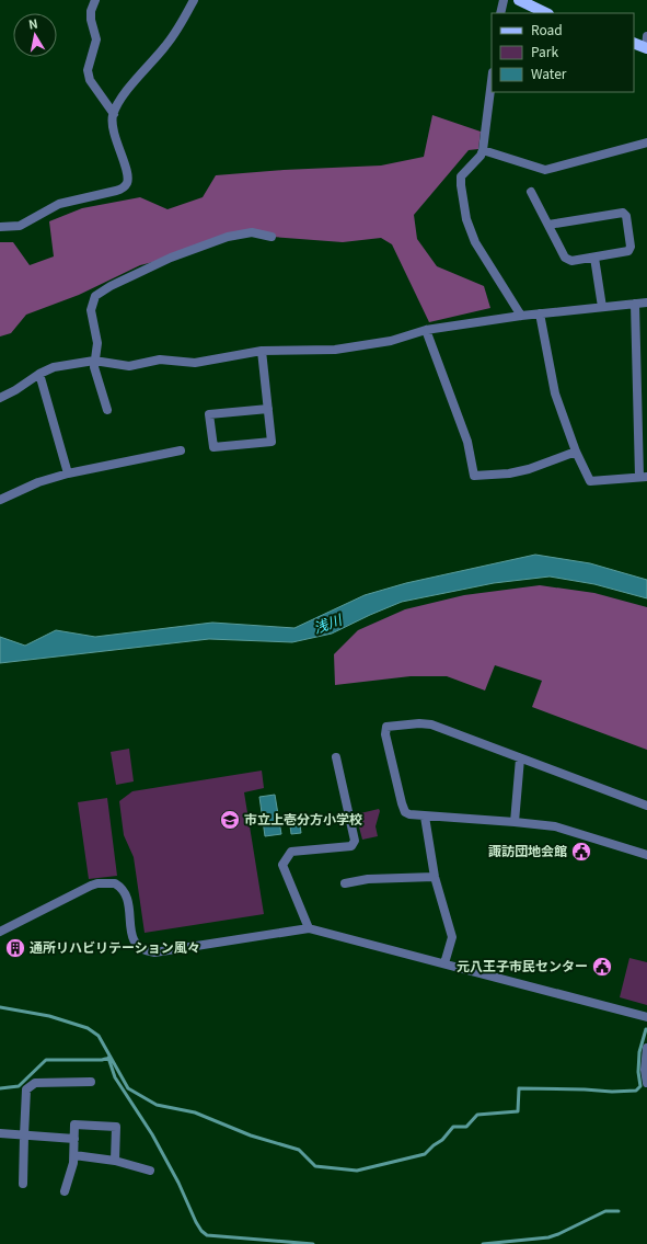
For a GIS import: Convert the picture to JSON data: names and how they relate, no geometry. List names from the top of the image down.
{
  "water": ["浅川"],
  "places": {
    "school or university": ["市立上壱分方小学校"],
    "public building": ["諏訪団地会館", "元八王子市民センター"],
    "building": ["通所リハビリテーション風々"]
  },
  "legend": ["Road", "Park", "Water"],
  "north": "top"
}
